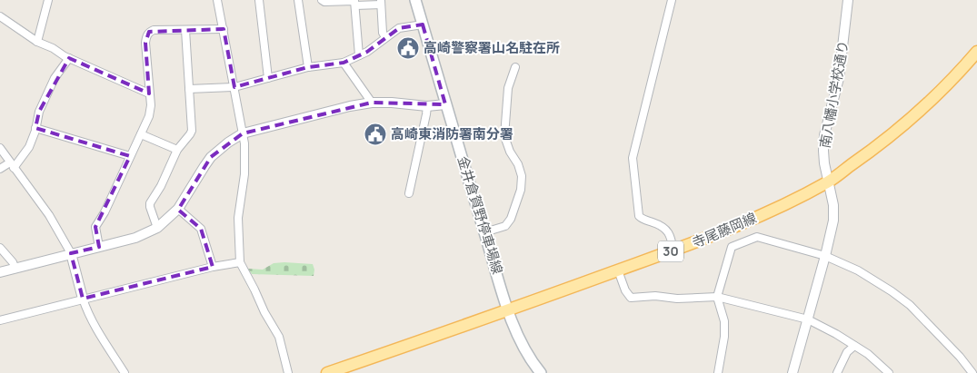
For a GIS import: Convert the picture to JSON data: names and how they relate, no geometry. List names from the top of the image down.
{
  "streets": {
    "main road": ["金井倉賀野停車場線", "寺尾藤岡線", "30"],
    "street": ["南八幡小学校通り"]
  },
  "crossings": [
    ["南八幡小学校通り", "寺尾藤岡線"],
    ["金井倉賀野停車場線", "寺尾藤岡線"]
  ],
  "places": {
    "public building": ["高崎警察署山名駐在所", "高崎東消防署南分署"]
  }
}
